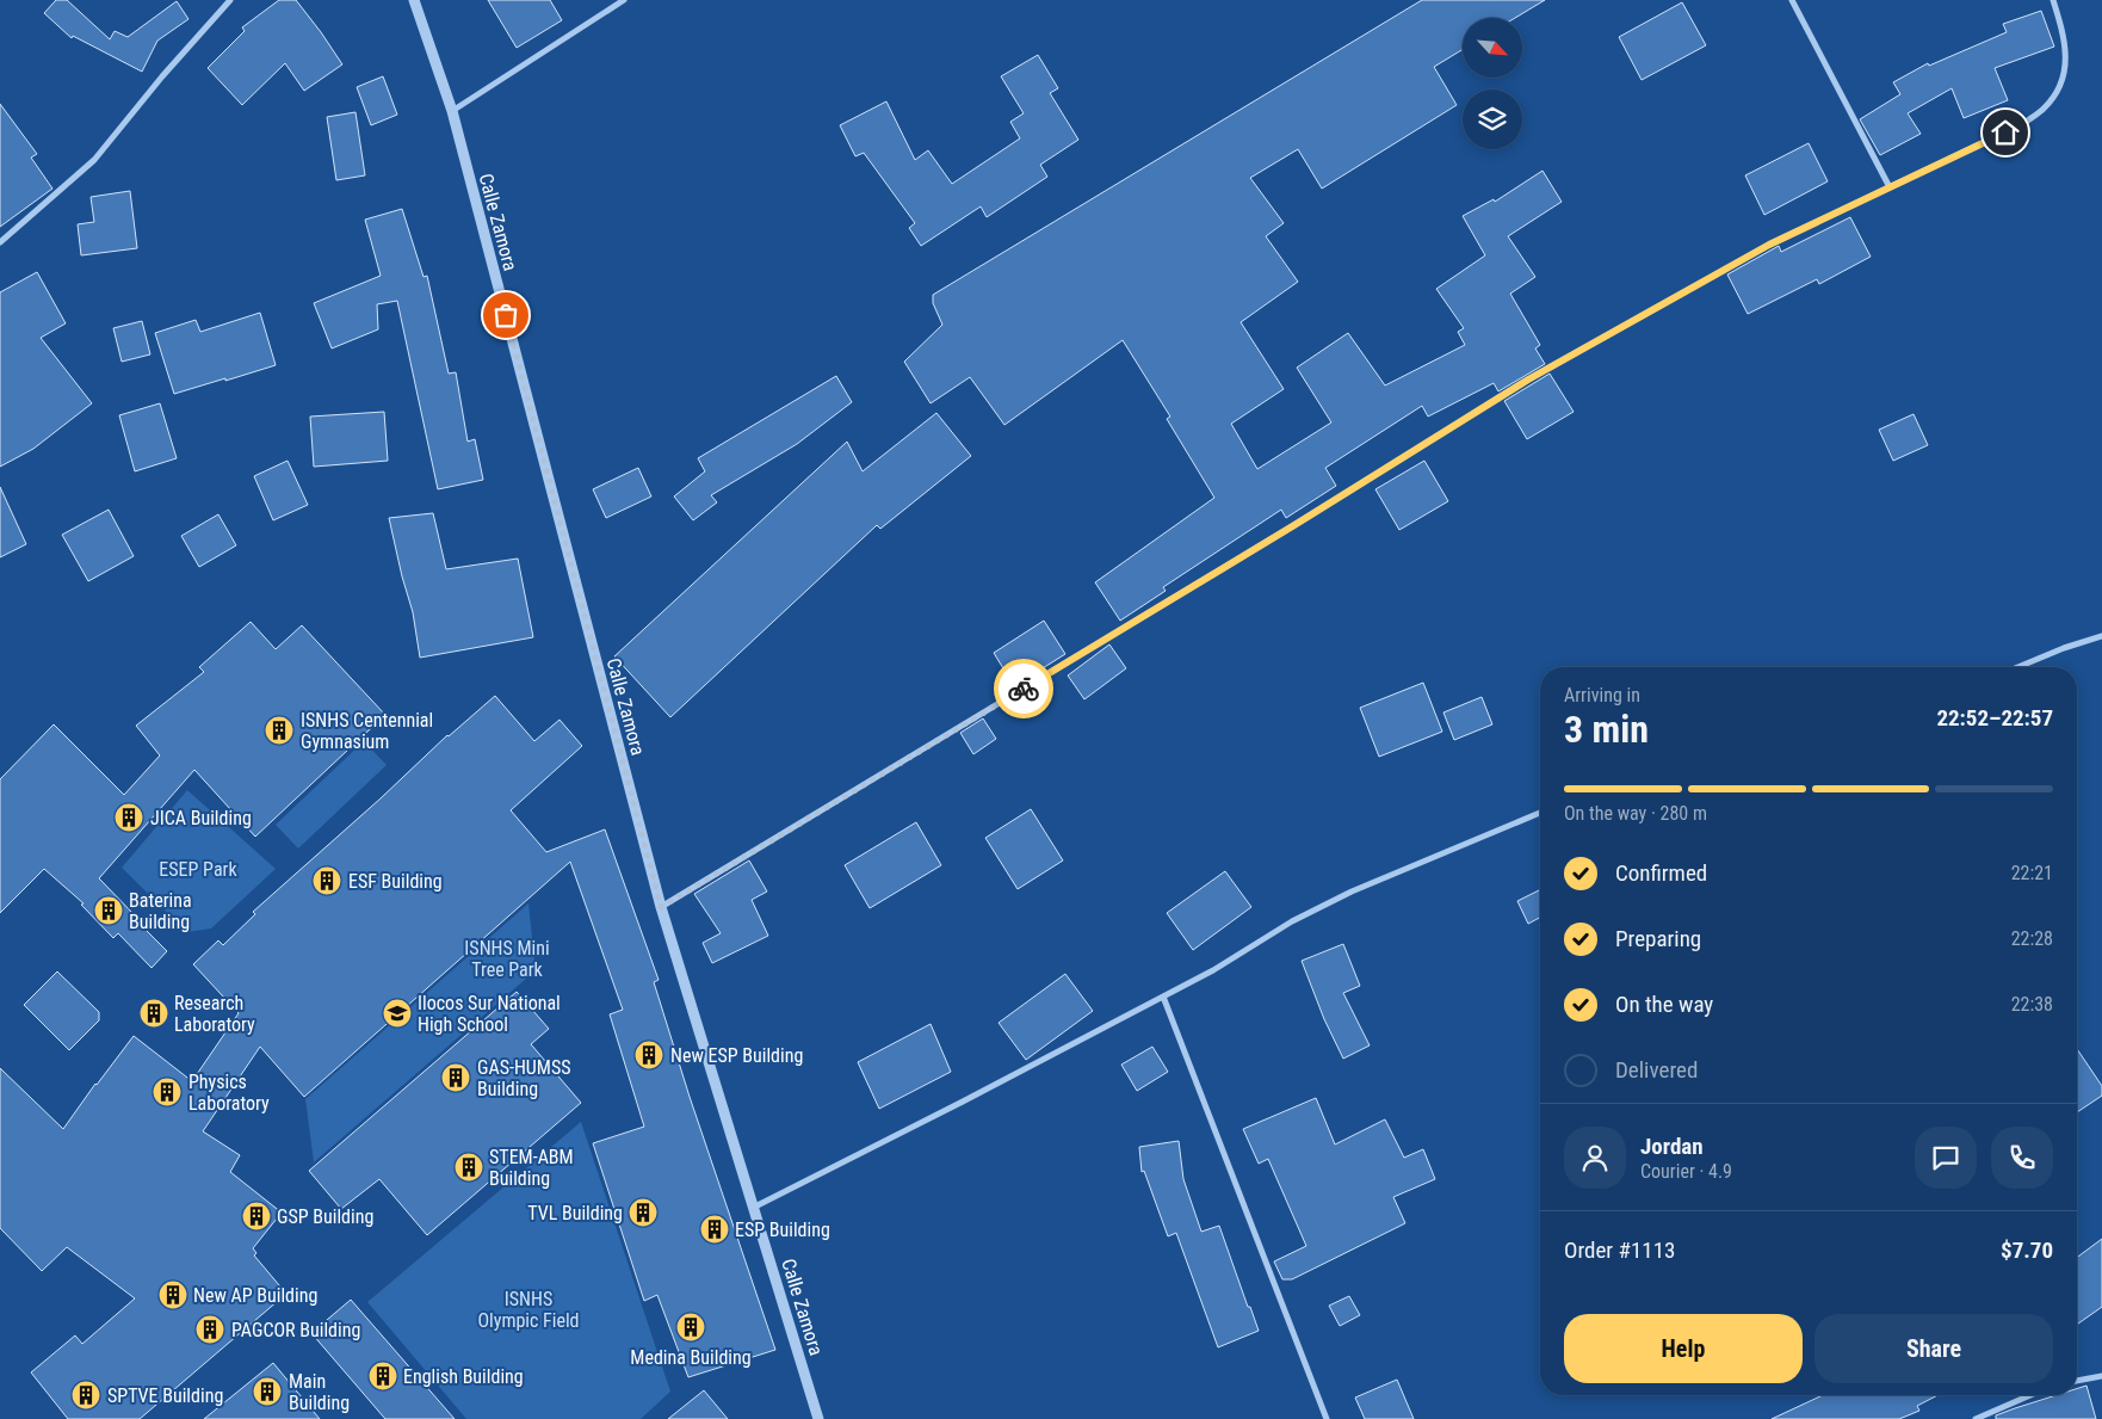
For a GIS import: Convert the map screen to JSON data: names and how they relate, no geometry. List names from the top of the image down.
{
  "streets": {
    "street": ["Calle Zamora"]
  },
  "parks": ["ESEP Park", "ISNHS Mini Tree Park", "ISNHS Olympic Field"],
  "places": {
    "building": [
      "ISNHS Centennial Gymnasium",
      "JICA Building",
      "ESF Building",
      "Baterina Building",
      "Research Laboratory",
      "New ESP Building",
      "GAS-HUMSS Building",
      "Physics Laboratory",
      "STEM-ABM Building",
      "TVL Building",
      "GSP Building",
      "ESP Building",
      "New AP Building",
      "Medina Building",
      "PAGCOR Building",
      "English Building",
      "Main Building",
      "SPTVE Building"
    ],
    "school or university": ["Ilocos Sur National High School"]
  },
  "north": "bottom right",
  "page": {
    "heading": ["3 min", "Arriving in", "22:52–22:57"],
    "panel": [
      "Jordan",
      "Courier · 4.9",
      "Order #1113",
      "$7.70"
    ],
    "bar": "On the way · 280 m",
    "list": [
      ["Confirmed", "22:21"],
      ["Preparing", "22:28"],
      ["On the way", "22:38"],
      "Delivered"
    ],
    "buttons": ["Help", "Share"]
  }
}
